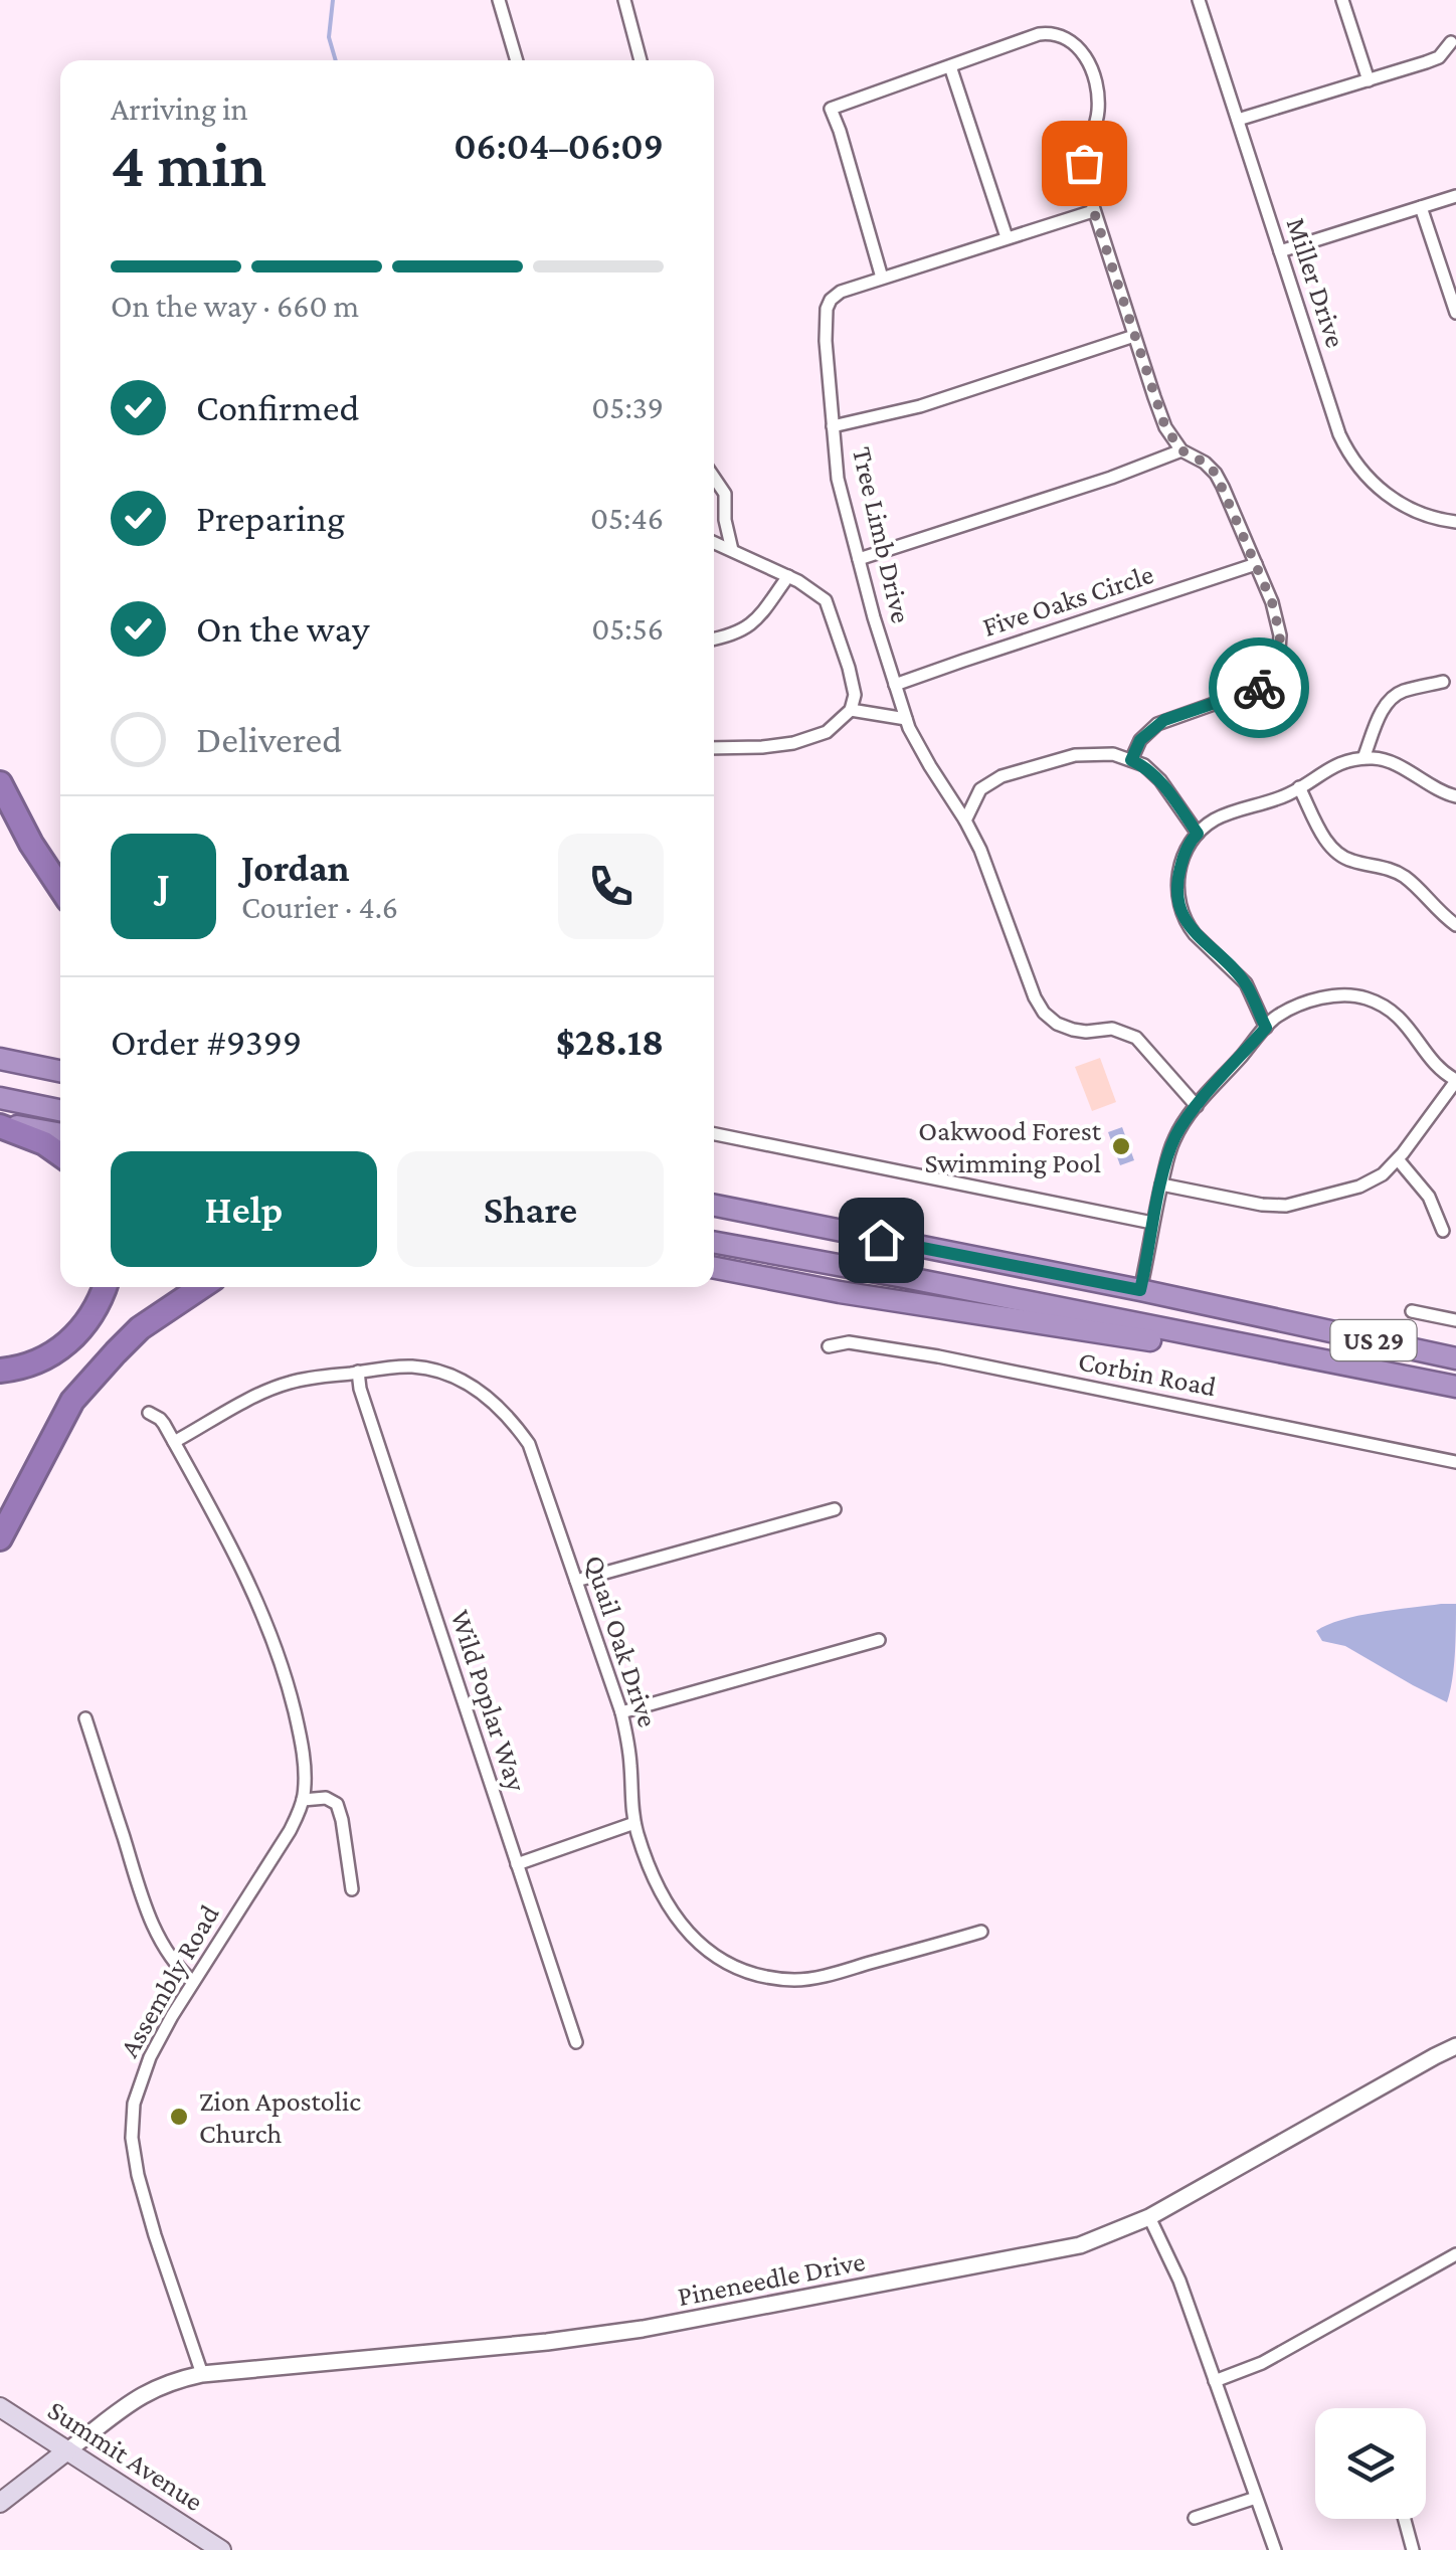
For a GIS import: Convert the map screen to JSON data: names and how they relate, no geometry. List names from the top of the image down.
{
  "streets": {
    "highway": ["US 29"],
    "main road": ["Summit Avenue"],
    "street": [
      "Miller Drive",
      "Tree Limb Drive",
      "Five Oaks Circle",
      "Corbin Road",
      "Quail Oak Drive",
      "Wild Poplar Way",
      "Assembly Road",
      "Pineneedle Drive"
    ]
  },
  "crossings": [
    ["Tree Limb Drive", "Five Oaks Circle"],
    ["Quail Oak Drive", "Wild Poplar Way"],
    ["Quail Oak Drive", "Assembly Road"],
    ["Assembly Road", "Pineneedle Drive"],
    ["Pineneedle Drive", "Summit Avenue"]
  ],
  "places": ["Oakwood Forest Swimming Pool", "Zion Apostolic Church"],
  "page": {
    "heading": ["4 min", "Arriving in", "06:04–06:09"],
    "panel": [
      "Jordan",
      "Courier · 4.6",
      "Order #9399",
      "$28.18"
    ],
    "bar": "On the way · 660 m",
    "list": [
      ["Confirmed", "05:39"],
      ["Preparing", "05:46"],
      ["On the way", "05:56"],
      "Delivered"
    ],
    "round": "J",
    "buttons": ["Help", "Share"]
  }
}
